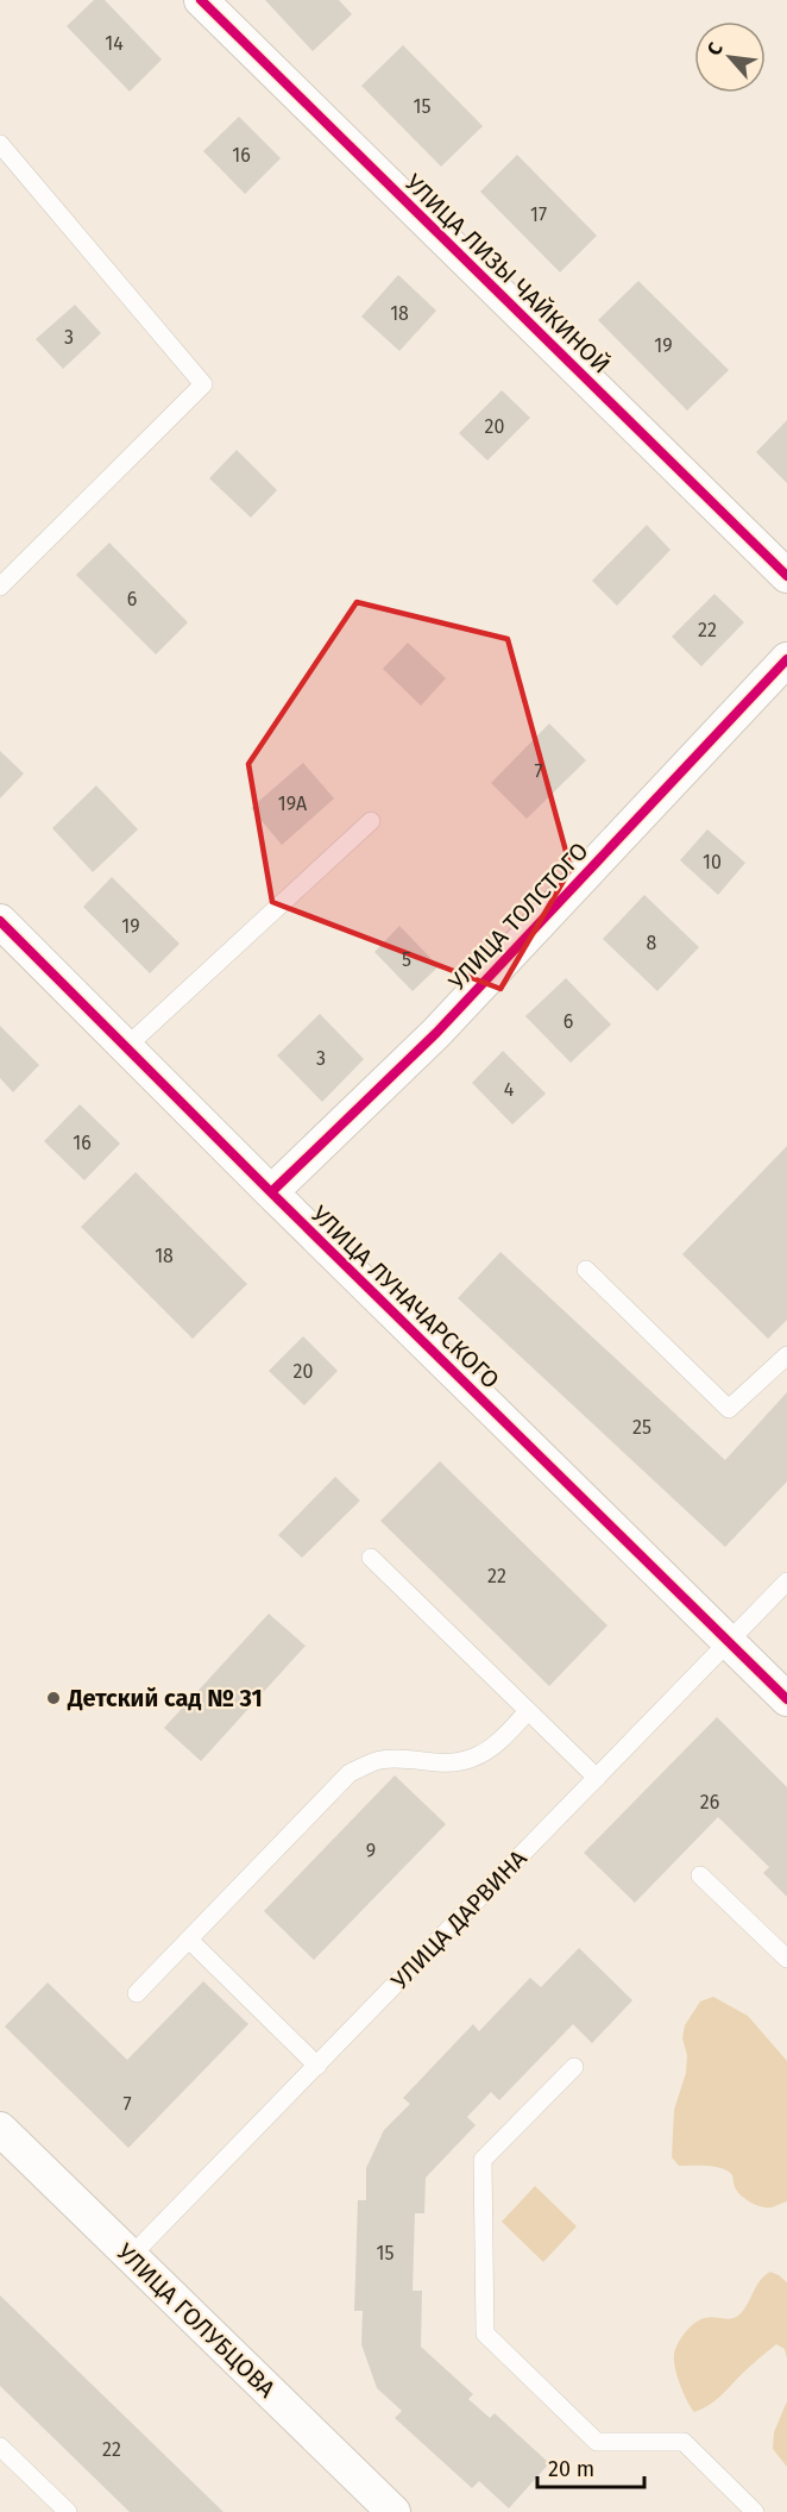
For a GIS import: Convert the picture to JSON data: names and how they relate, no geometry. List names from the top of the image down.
{
  "streets": {
    "street": [
      "УЛИЦА ЛИЗЫ ЧАЙКИНОЙ",
      "УЛИЦА ТОЛСТОГО",
      "УЛИЦА ЛУНАЧАРСКОГО",
      "УЛИЦА ГОЛУБЦОВА"
    ],
    "lane": ["УЛИЦА ДАРВИНА"]
  },
  "crossings": [
    ["УЛИЦА ТОЛСТОГО", "УЛИЦА ЛУНАЧАРСКОГО"],
    ["УЛИЦА ЛУНАЧАРСКОГО", "УЛИЦА ДАРВИНА"],
    ["УЛИЦА ДАРВИНА", "УЛИЦА ГОЛУБЦОВА"]
  ],
  "places": ["Детский сад № 31"],
  "house_numbers": [
    "14",
    "15",
    "16",
    "17",
    "18",
    "3",
    "19",
    "20",
    "6",
    "22",
    "7",
    "19А",
    "10",
    "19",
    "8",
    "5",
    "6",
    "3",
    "4",
    "16",
    "18",
    "20",
    "25",
    "22",
    "26",
    "9",
    "7",
    "15",
    "22"
  ],
  "scale_bar": "20 m",
  "north": "top left"
}
